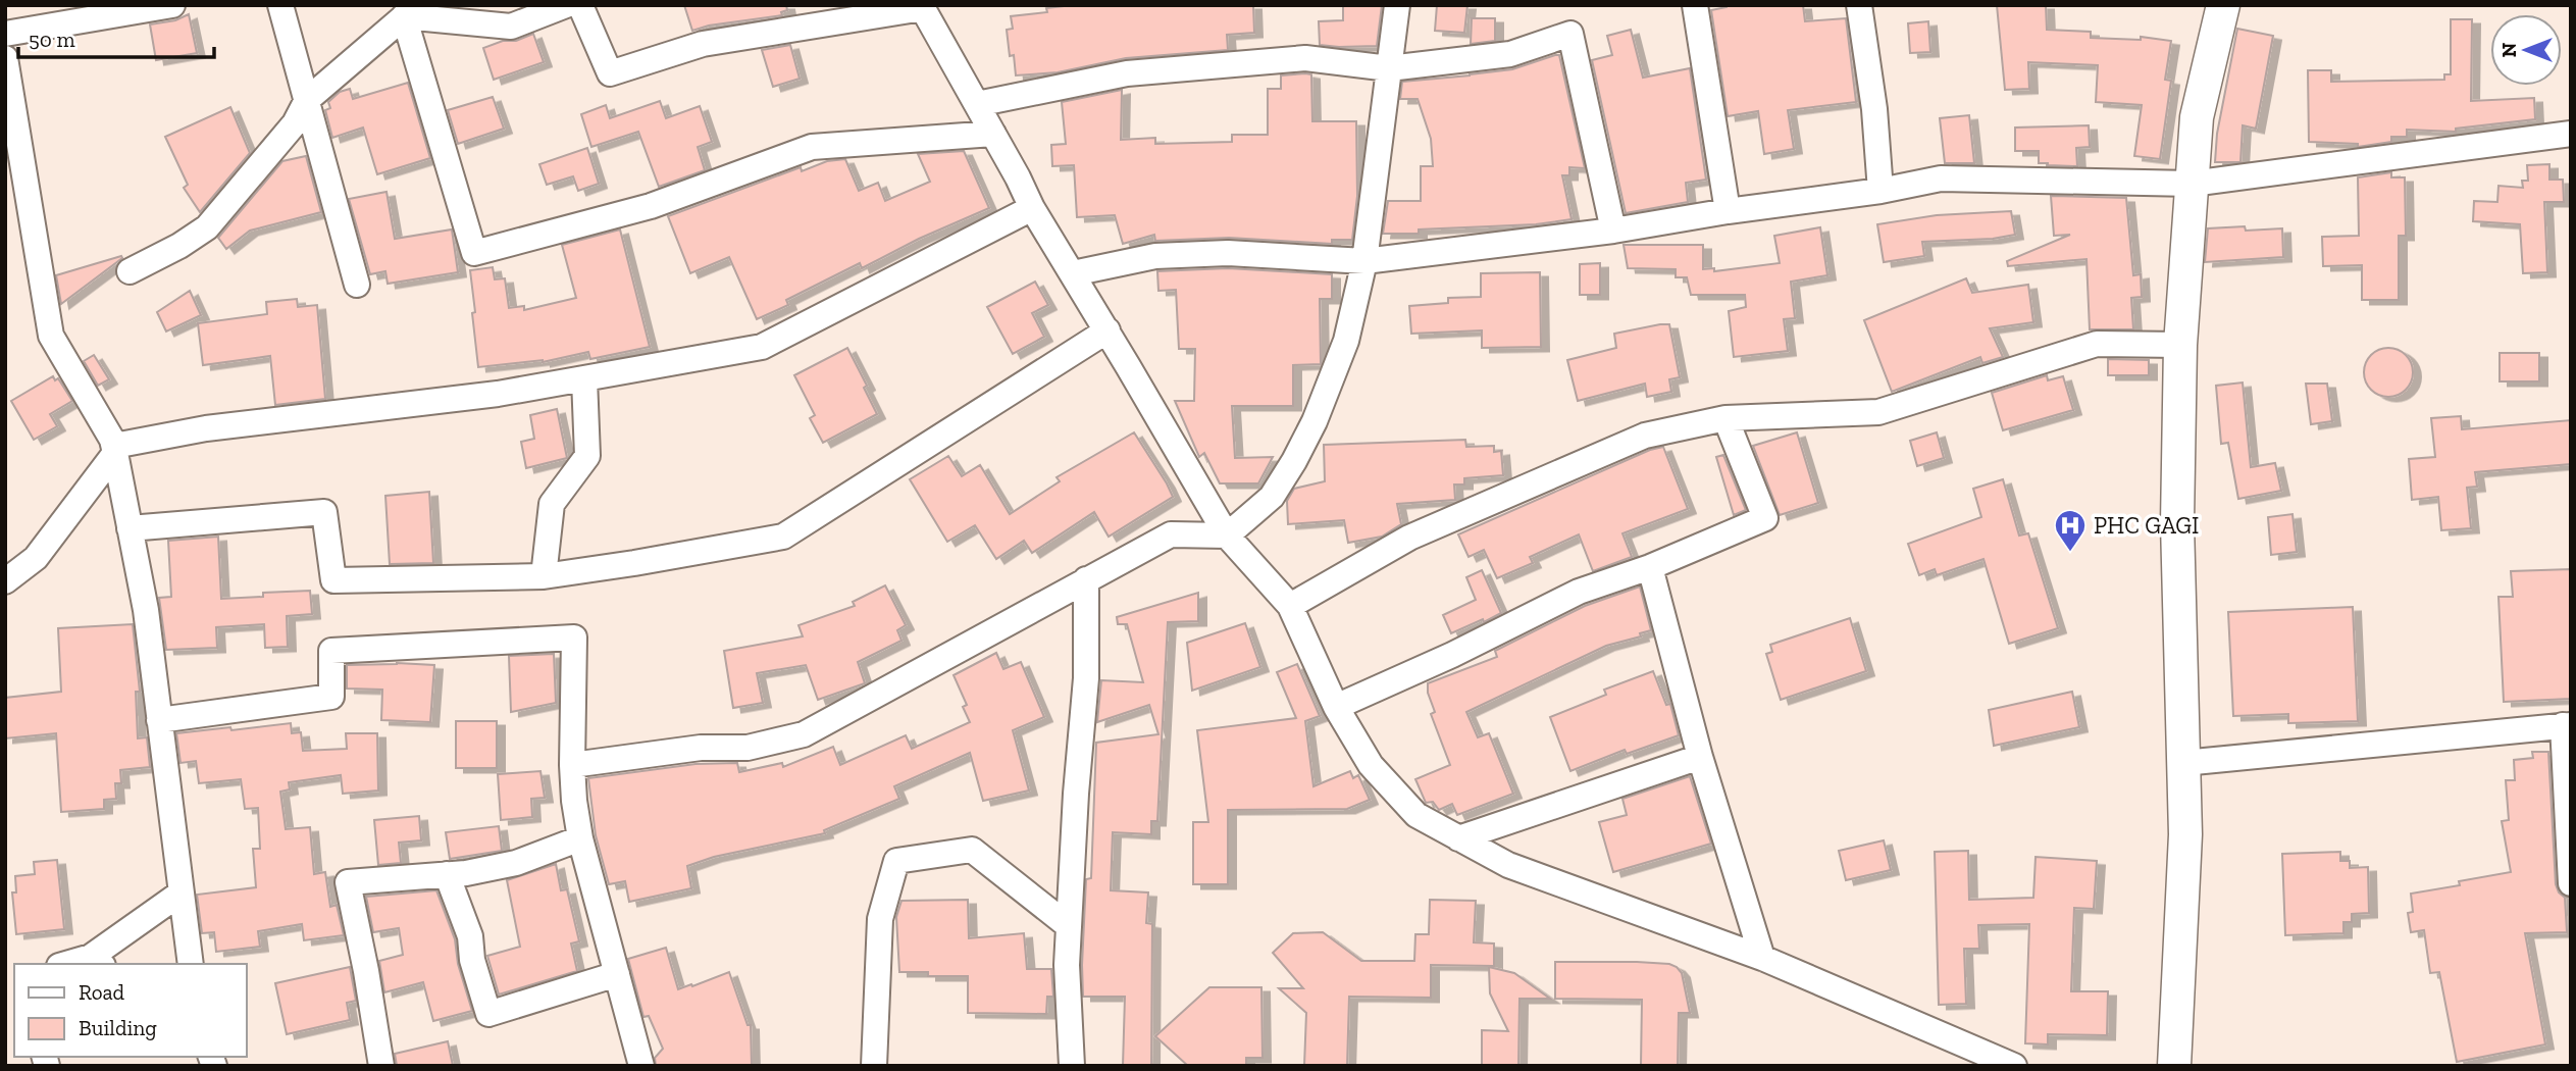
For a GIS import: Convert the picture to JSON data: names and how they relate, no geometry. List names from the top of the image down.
{
  "places": {
    "hospital": ["PHC GAGI"]
  },
  "legend": ["Road", "Building"],
  "scale_bar": "50 m",
  "north": "left"
}
